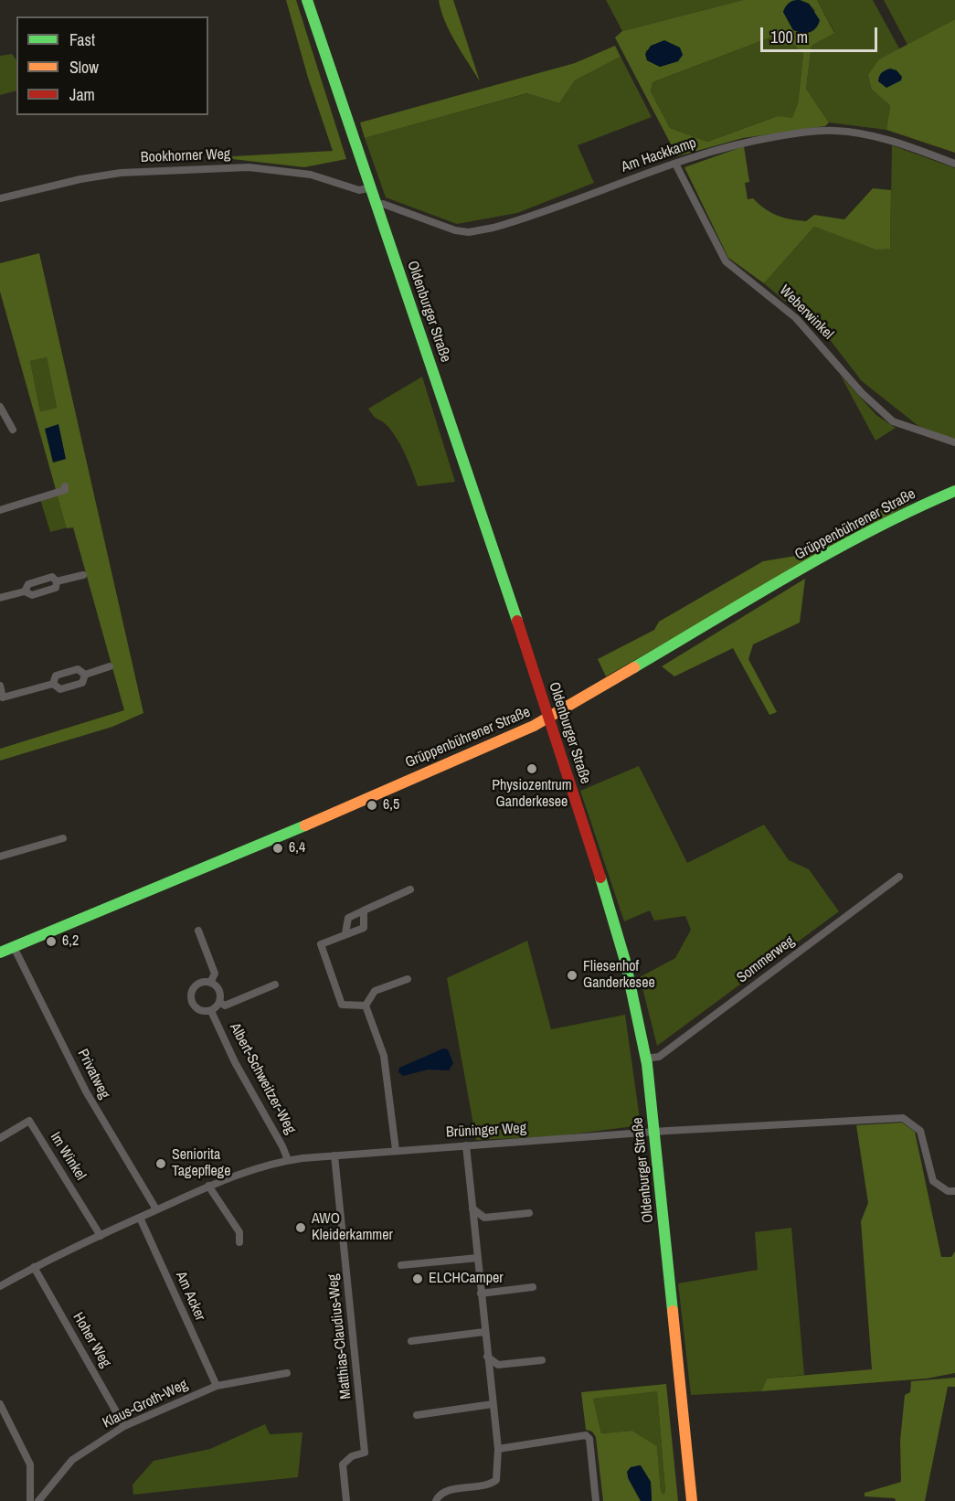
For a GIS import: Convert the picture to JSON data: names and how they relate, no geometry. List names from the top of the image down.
{
  "streets": {
    "street": [
      "Am Hackkamp",
      "Bookhorner Weg",
      "Oldenburger Straße",
      "Weberwinkel",
      "Grüppenbührener Straße",
      "Sommerweg",
      "Privatweg",
      "Albert-Schweitzer-Weg",
      "Brüninger Weg",
      "Im Winkel",
      "Am Acker",
      "Matthias-Claudius-Weg",
      "Hoher Weg",
      "Klaus-Groth-Weg"
    ]
  },
  "crossings": [
    ["Am Hackkamp", "Oldenburger Straße"],
    ["Am Hackkamp", "Weberwinkel"],
    ["Bookhorner Weg", "Oldenburger Straße"],
    ["Oldenburger Straße", "Grüppenbührener Straße"],
    ["Oldenburger Straße", "Sommerweg"],
    ["Oldenburger Straße", "Brüninger Weg"],
    ["Grüppenbührener Straße", "Privatweg"],
    ["Privatweg", "Brüninger Weg"],
    ["Albert-Schweitzer-Weg", "Brüninger Weg"],
    ["Brüninger Weg", "Im Winkel"],
    ["Brüninger Weg", "Am Acker"],
    ["Brüninger Weg", "Matthias-Claudius-Weg"],
    ["Brüninger Weg", "Hoher Weg"],
    ["Am Acker", "Klaus-Groth-Weg"],
    ["Hoher Weg", "Klaus-Groth-Weg"]
  ],
  "places": [
    "Physiozentrum Ganderkesee",
    "6,5",
    "6,4",
    "6,2",
    "Fliesenhof Ganderkesee",
    "Seniorita Tagepflege",
    "AWO Kleiderkammer",
    "ELCHCamper"
  ],
  "legend": ["Fast", "Slow", "Jam"],
  "scale_bar": "100 m"
}
